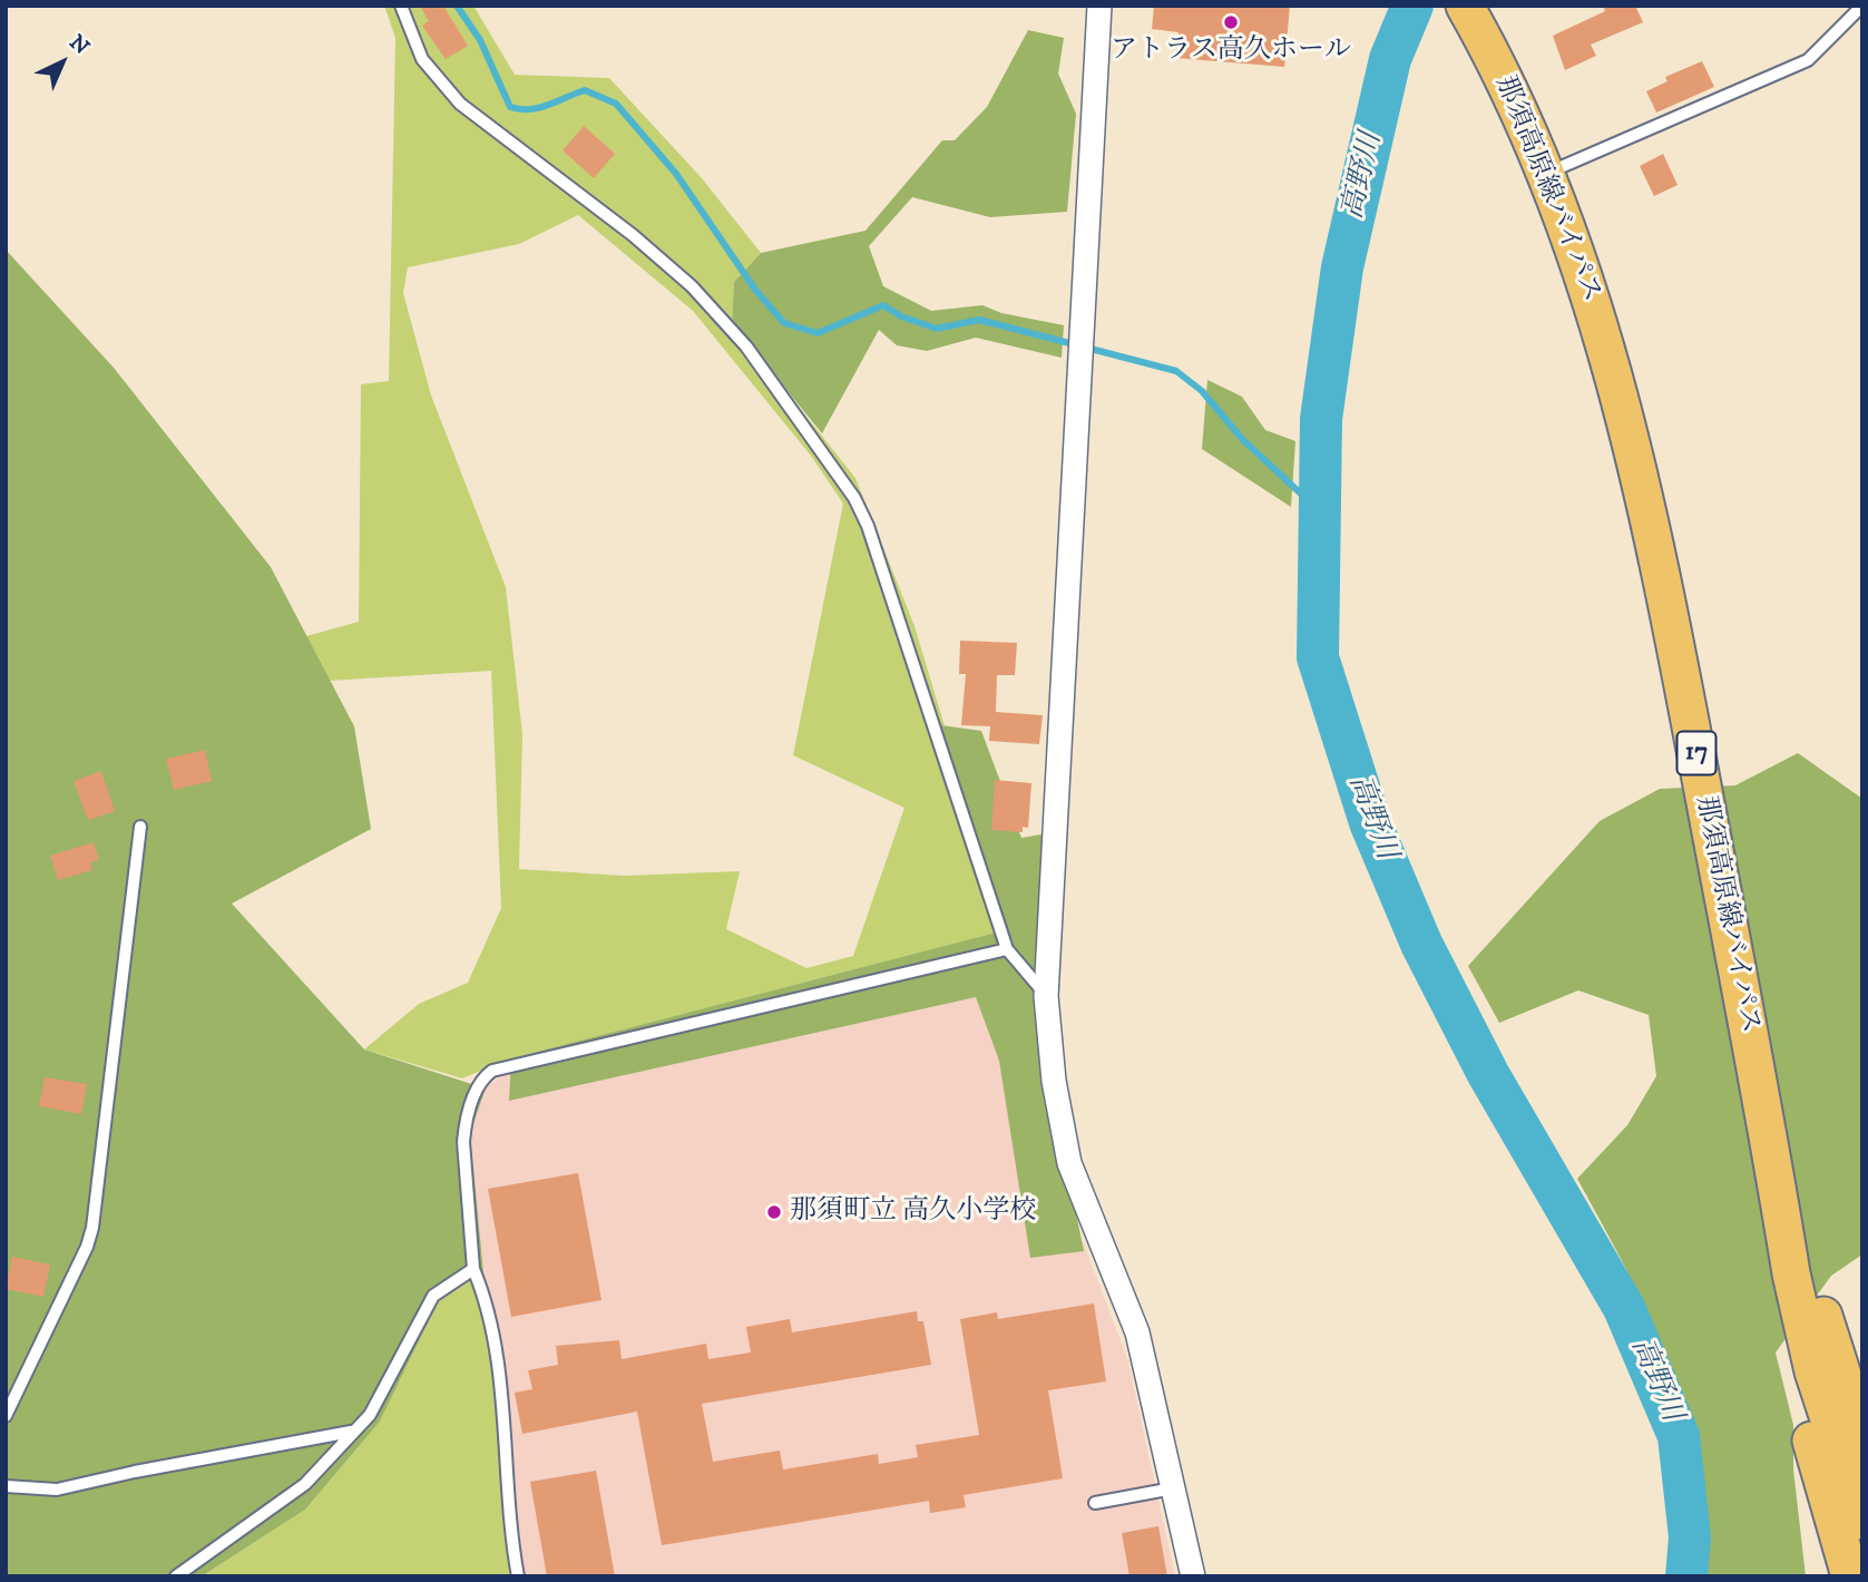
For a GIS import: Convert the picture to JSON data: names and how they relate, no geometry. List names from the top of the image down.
{
  "streets": {
    "main road": ["那須高原線バイパス", "17"]
  },
  "crossings": [
    ["那須高原線バイパス", "17"]
  ],
  "water": ["高野川"],
  "places": ["アトラス高久ホール", "那須町立 高久小学校"],
  "north": "top right"
}
